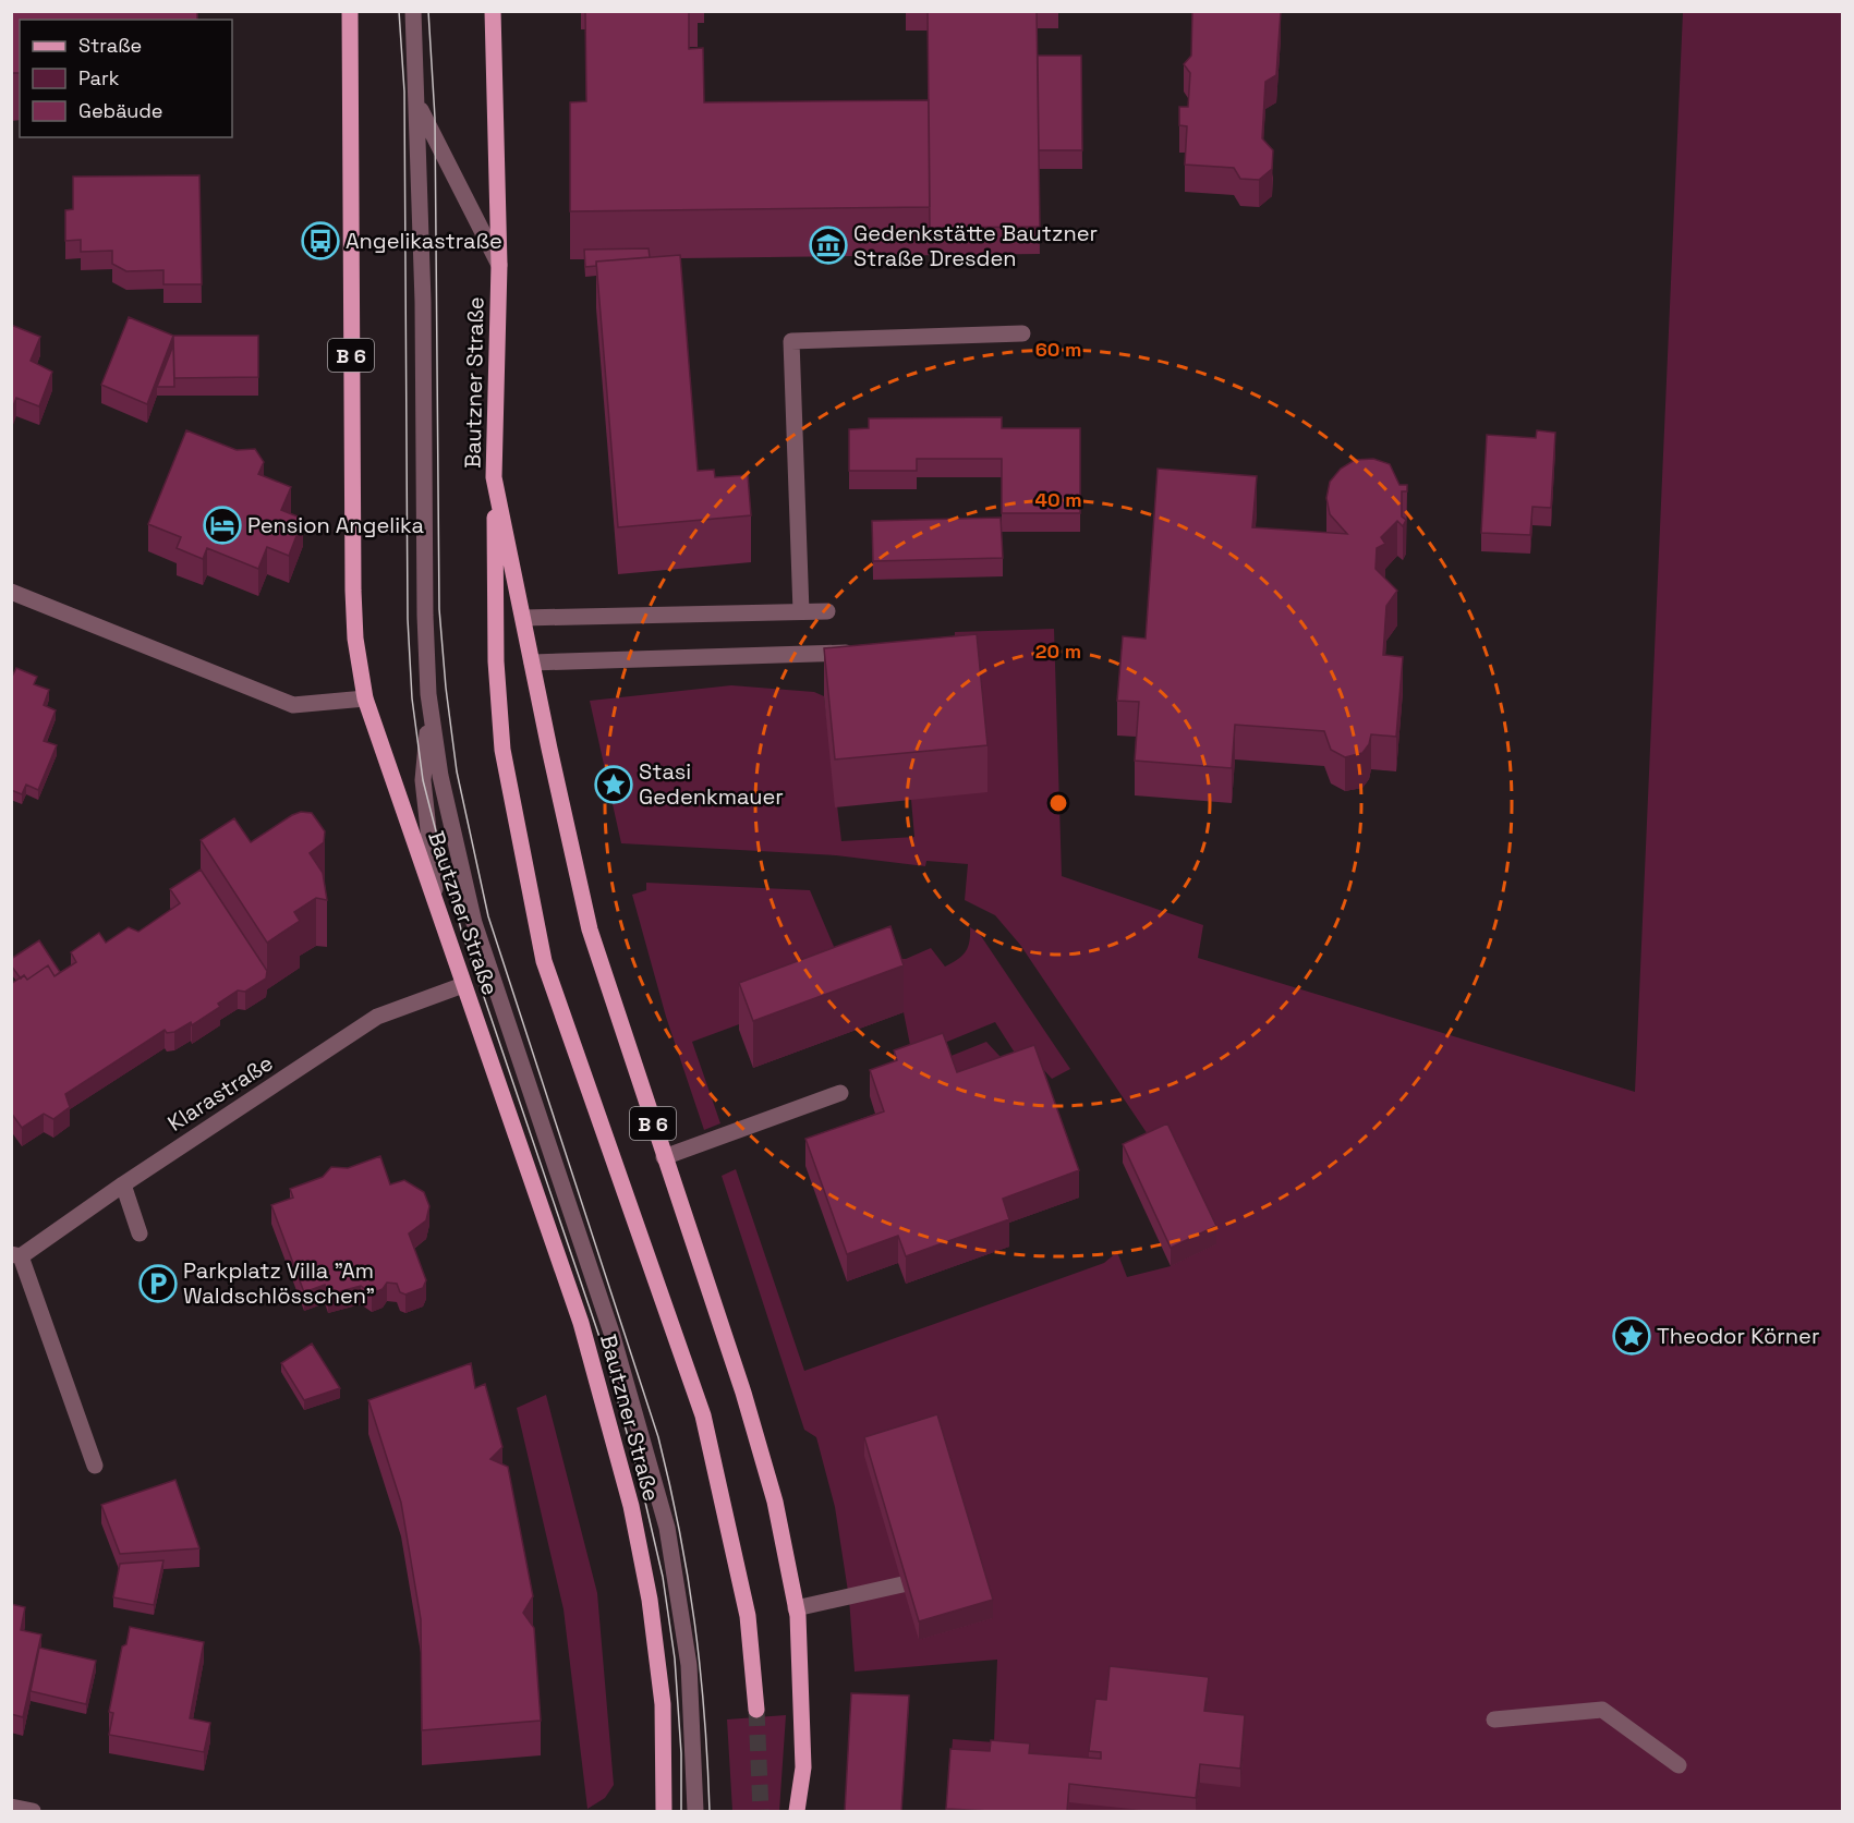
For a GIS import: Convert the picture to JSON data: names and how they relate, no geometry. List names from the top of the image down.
{
  "streets": {
    "main road": ["B 6", "Bautzner Straße"],
    "street": ["Klarastraße"]
  },
  "crossings": [
    ["Bautzner Straße", "Klarastraße"]
  ],
  "places": {
    "bus stop": ["Angelikastraße"],
    "museum": ["Gedenkstätte Bautzner Straße Dresden"],
    "hotel": ["Pension Angelika"],
    "place": ["Stasi Gedenkmauer", "Theodor Körner"],
    "parking": ["Parkplatz Villa \"Am Waldschlösschen\""]
  },
  "legend": ["Straße", "Park", "Gebäude"],
  "rings": ["60 m", "40 m", "20 m"]
}
